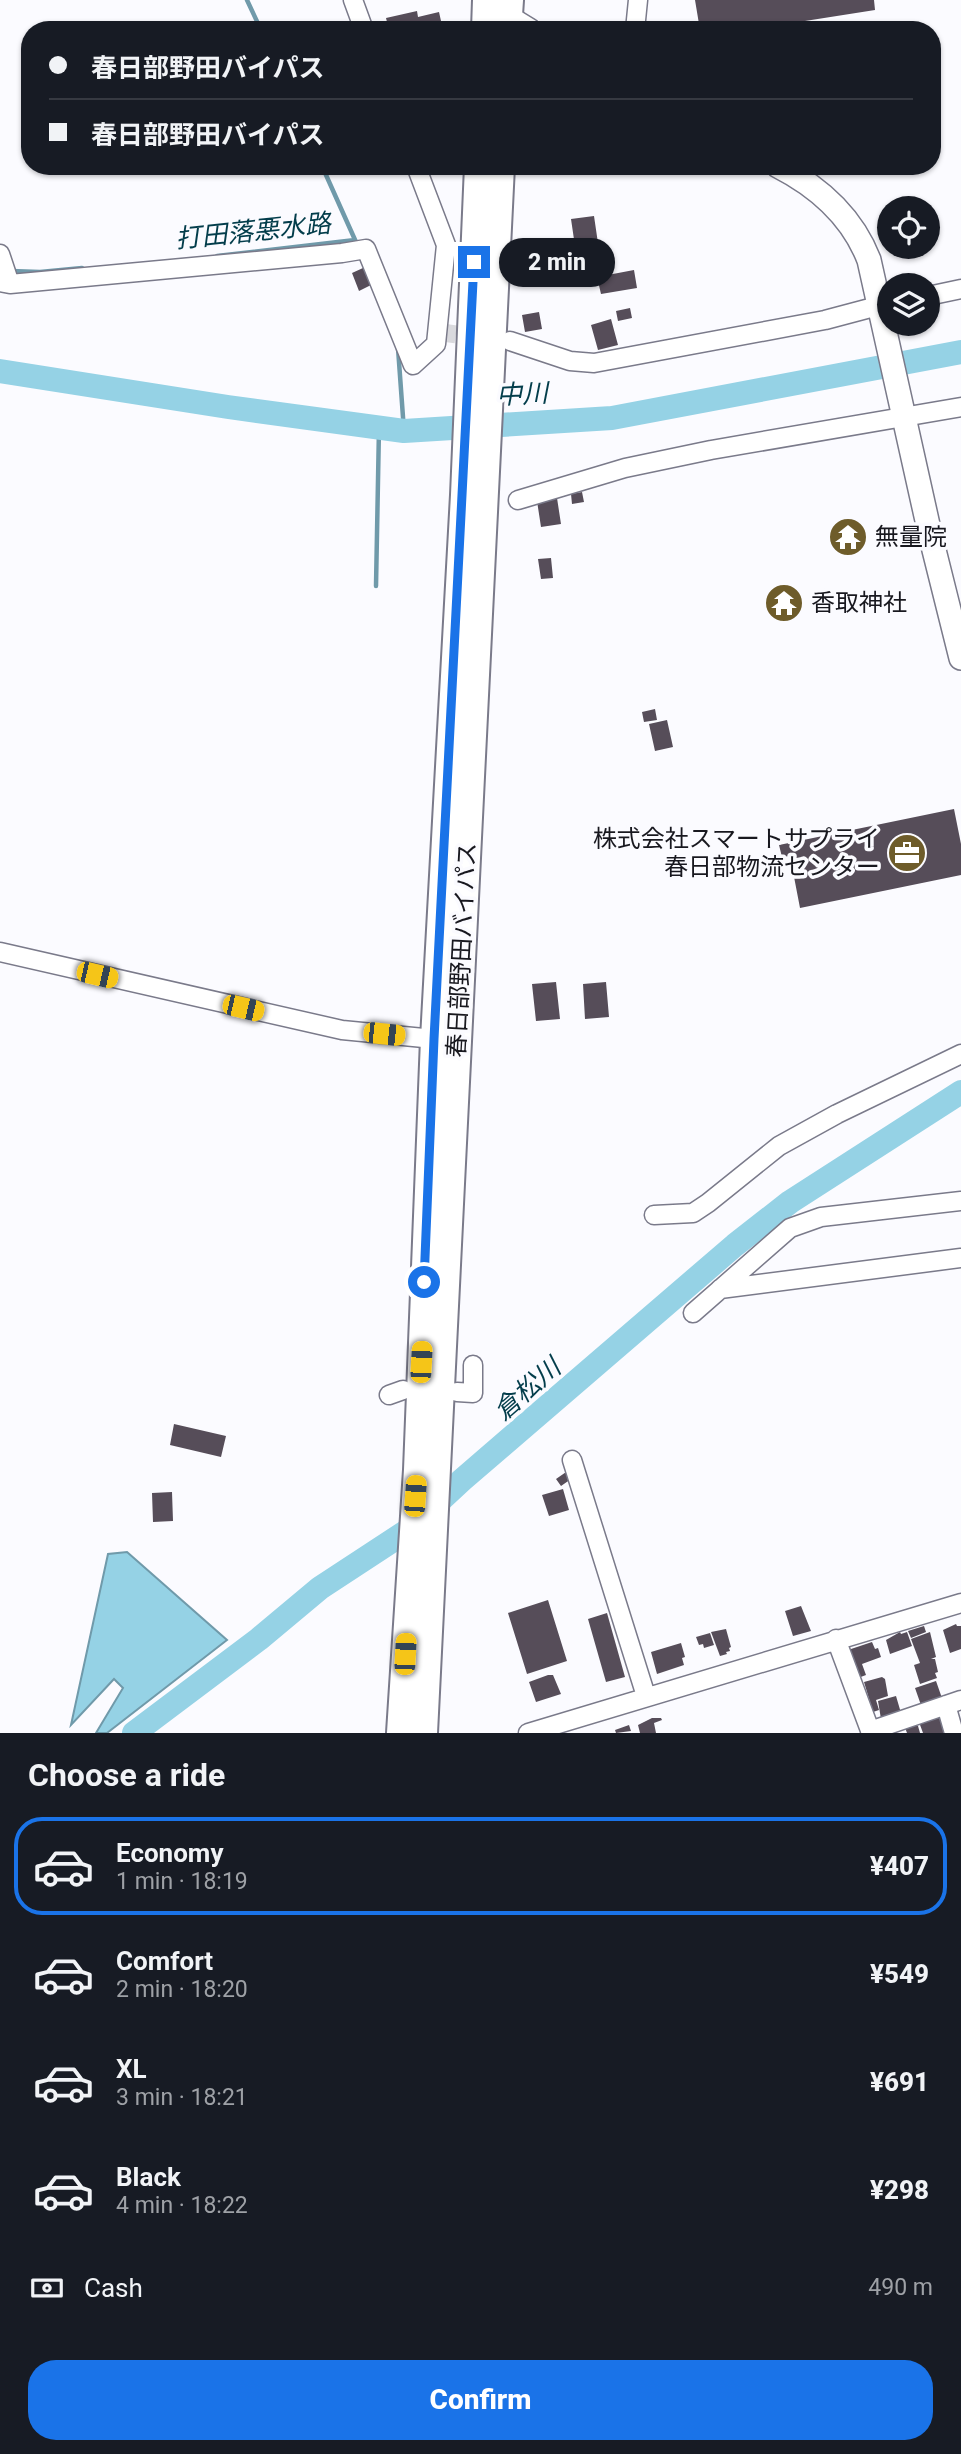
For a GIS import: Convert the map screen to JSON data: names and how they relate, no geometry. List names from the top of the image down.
{
  "streets": {
    "highway": ["春日部野田バイパス"]
  },
  "water": ["打田落悪水路", "中川", "倉松川"],
  "places": {
    "temple": ["無量院", "香取神社"],
    "office": ["株式会社スマートサプライ 春日部物流センター"]
  },
  "page": {
    "banner": ["春日部野田バイパス", "春日部野田バイパス"],
    "bubble": "2 min",
    "heading": "Choose a ride",
    "list": [
      {
        "name": "Economy",
        "note": "1 min · 18:19",
        "value": "¥407"
      },
      {
        "name": "Comfort",
        "note": "2 min · 18:20",
        "value": "¥549"
      },
      {
        "name": "XL",
        "note": "3 min · 18:21",
        "value": "¥691"
      },
      {
        "name": "Black",
        "note": "4 min · 18:22",
        "value": "¥298"
      }
    ],
    "pay": ["Cash", "490 m"],
    "buttons": "Confirm"
  }
}
